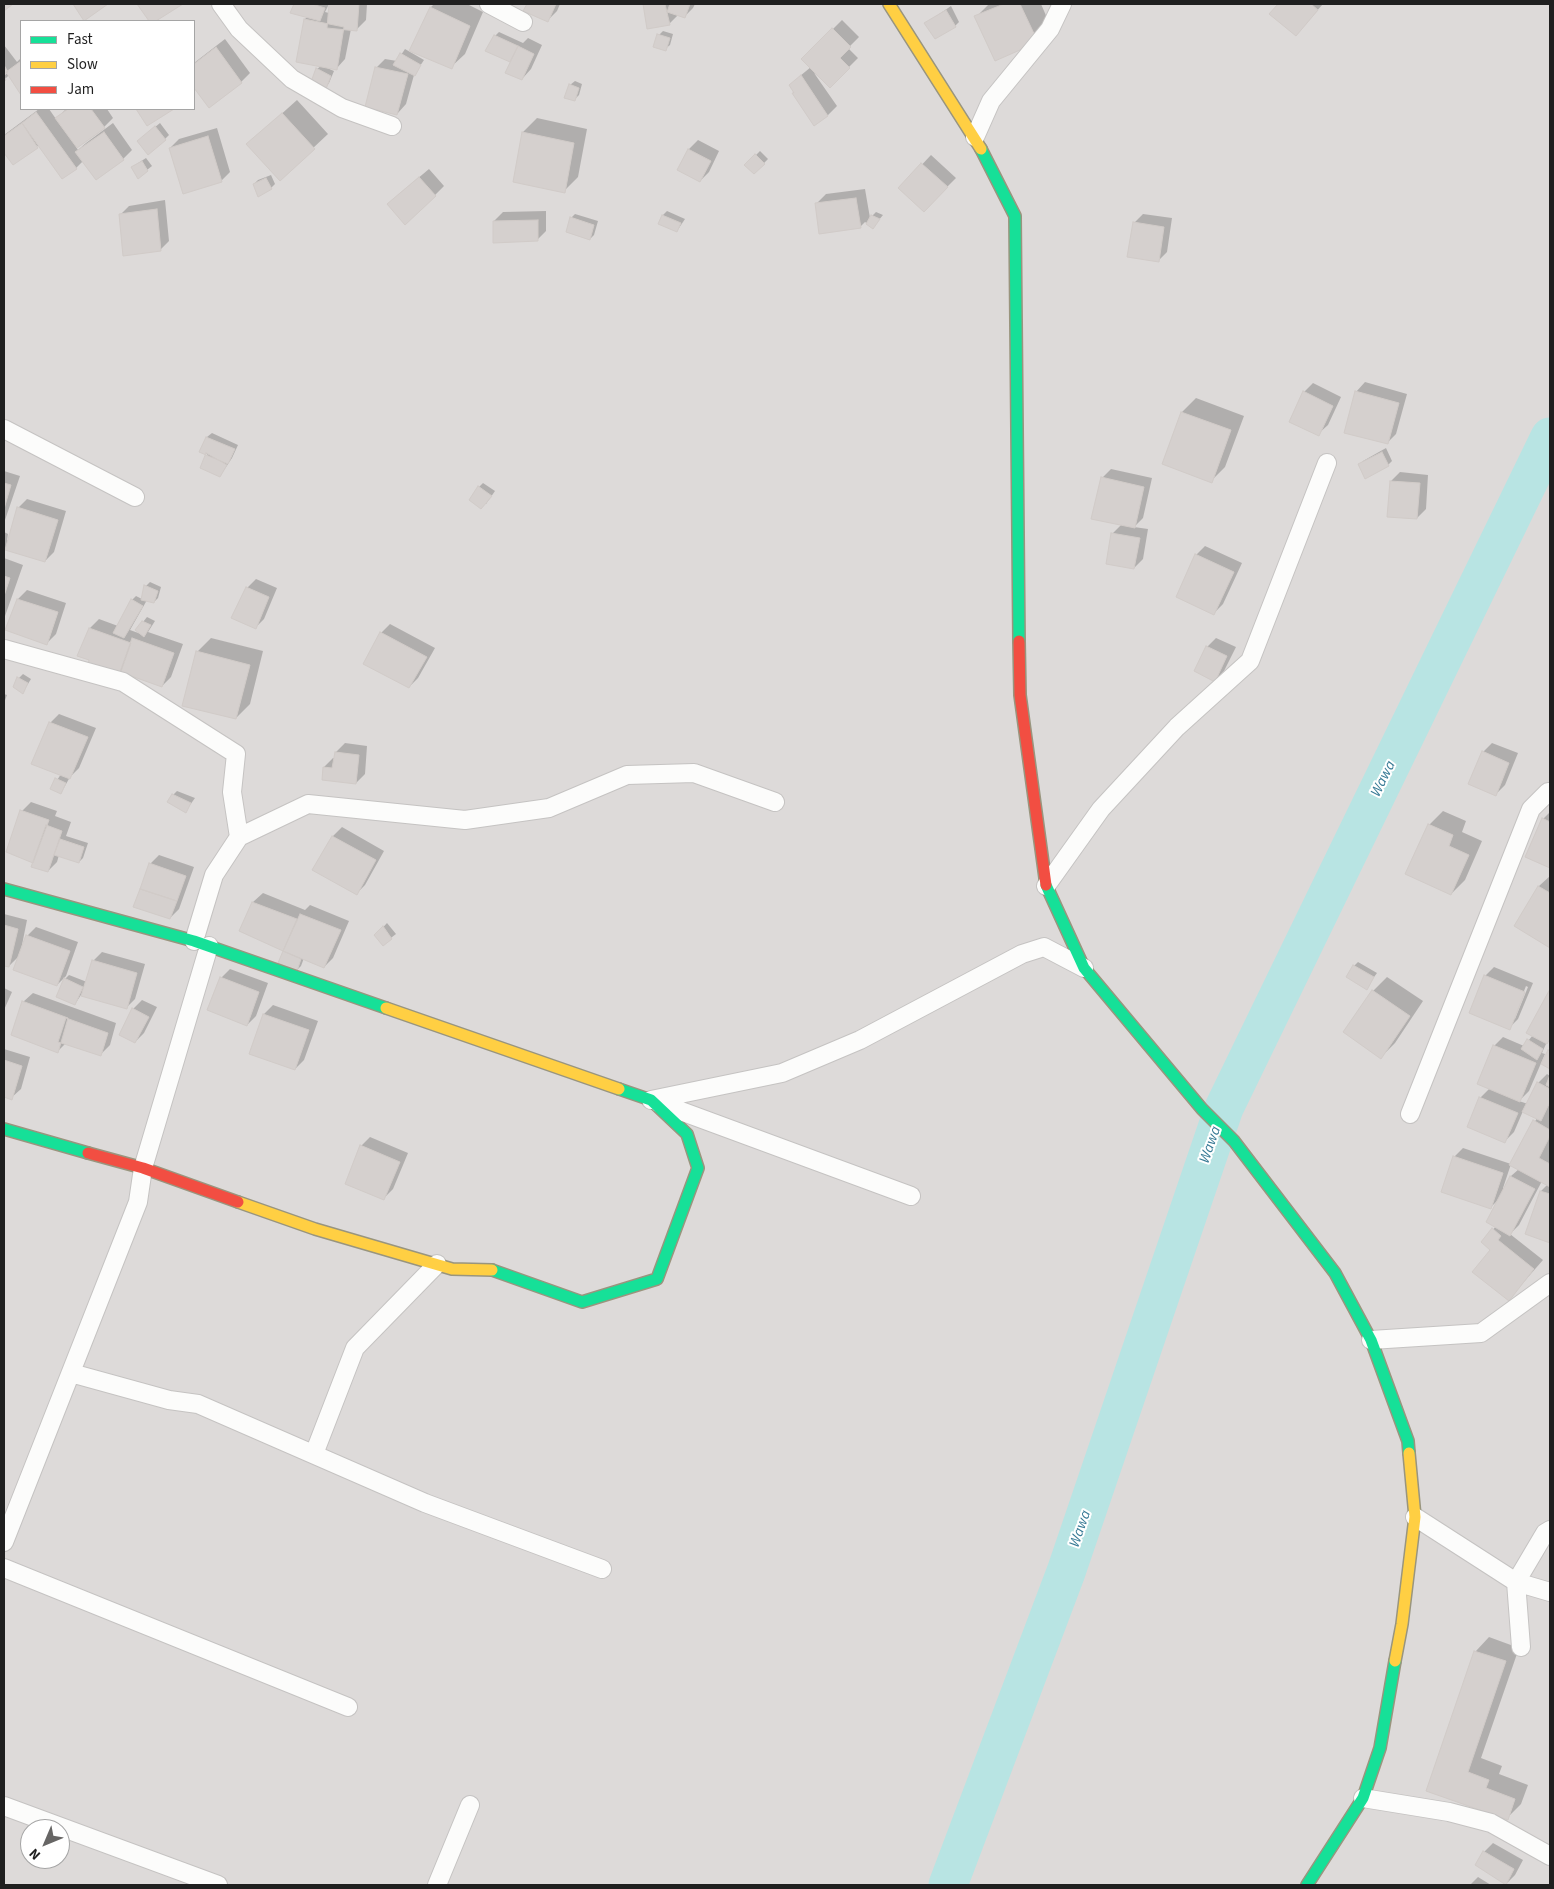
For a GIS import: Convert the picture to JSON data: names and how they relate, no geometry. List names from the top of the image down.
{
  "water": ["Wawa"],
  "legend": ["Fast", "Slow", "Jam"],
  "north": "bottom left"
}
